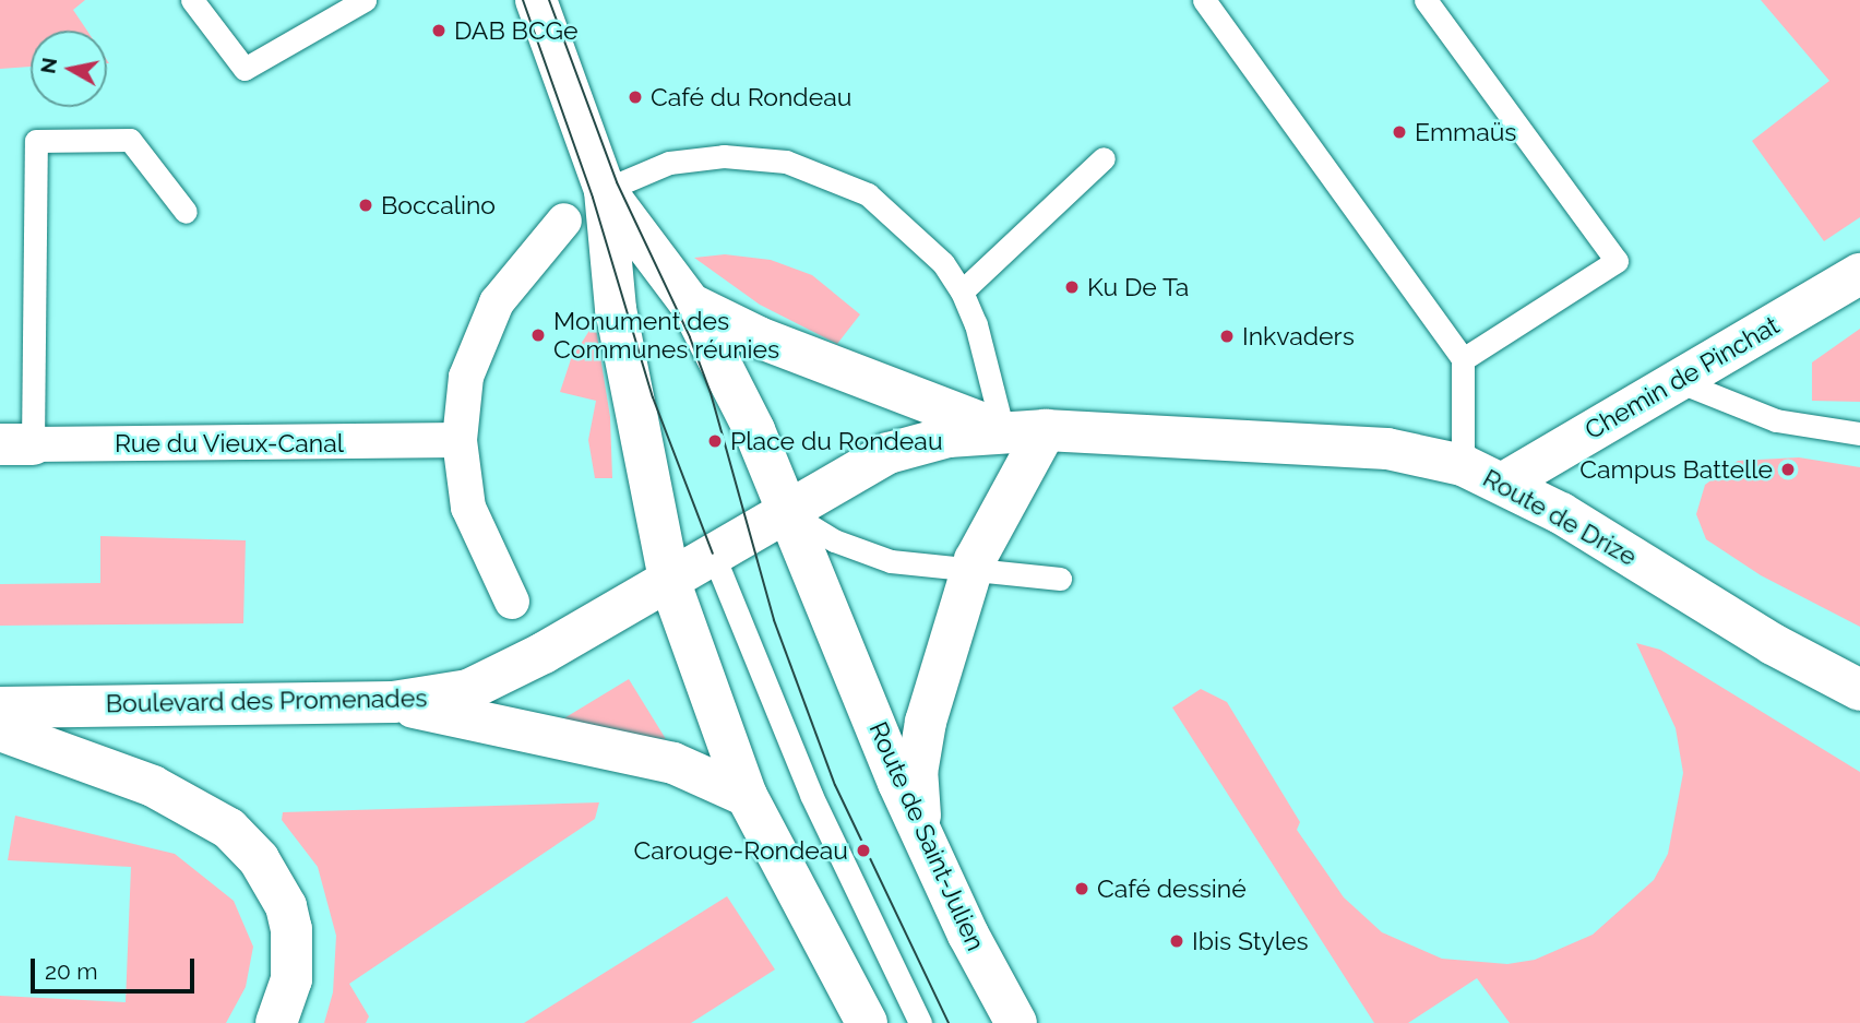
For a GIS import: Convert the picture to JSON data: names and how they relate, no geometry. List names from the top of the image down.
{
  "streets": {
    "main road": [
      "Chemin de Pinchat",
      "Route de Drize",
      "Boulevard des Promenades",
      "Route de Saint-Julien"
    ],
    "street": ["Rue du Vieux-Canal"]
  },
  "crossings": [
    ["Chemin de Pinchat", "Route de Drize"]
  ],
  "places": [
    "DAB BCGe",
    "Café du Rondeau",
    "Emmaüs",
    "Boccalino",
    "Ku De Ta",
    "Monument des Communes réunies",
    "Inkvaders",
    "Place du Rondeau",
    "Campus Battelle",
    "Carouge-Rondeau",
    "Café dessiné",
    "Ibis Styles"
  ],
  "scale_bar": "20 m",
  "north": "left"
}
